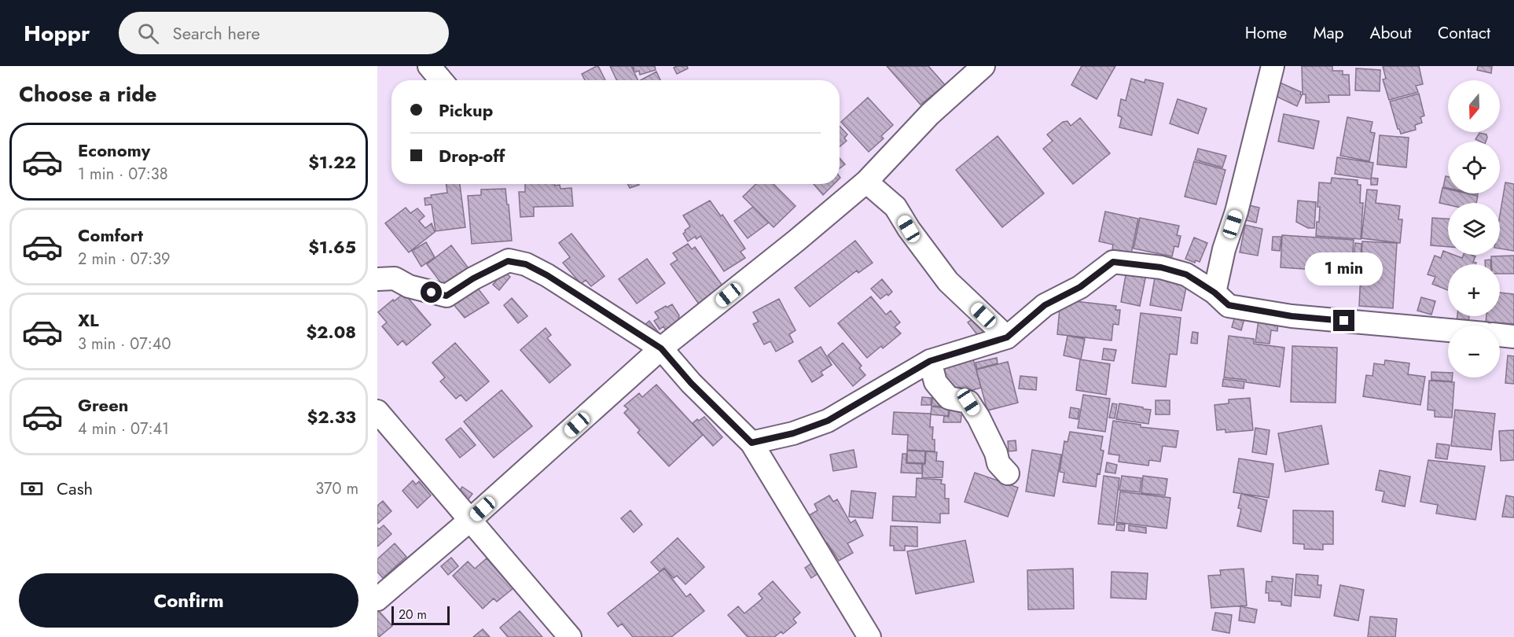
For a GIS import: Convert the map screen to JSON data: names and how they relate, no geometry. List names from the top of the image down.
{
  "scale_bar": "20 m",
  "north": "bottom",
  "page": {
    "header": "Hoppr",
    "search": "Search here",
    "nav": [
      "Home",
      "Map",
      "About",
      "Contact"
    ],
    "heading": "Choose a ride",
    "map_buttons": ["+", "−"],
    "banner": ["Pickup", "Drop-off"],
    "list": [
      {
        "name": "Economy",
        "note": "1 min · 07:38",
        "value": "$1.22"
      },
      {
        "name": "Comfort",
        "note": "2 min · 07:39",
        "value": "$1.65"
      },
      {
        "name": "XL",
        "note": "3 min · 07:40",
        "value": "$2.08"
      },
      {
        "name": "Green",
        "note": "4 min · 07:41",
        "value": "$2.33"
      }
    ],
    "bubble": "1 min",
    "pay": ["Cash", "370 m"],
    "buttons": "Confirm",
    "scale": "20 m"
  }
}
